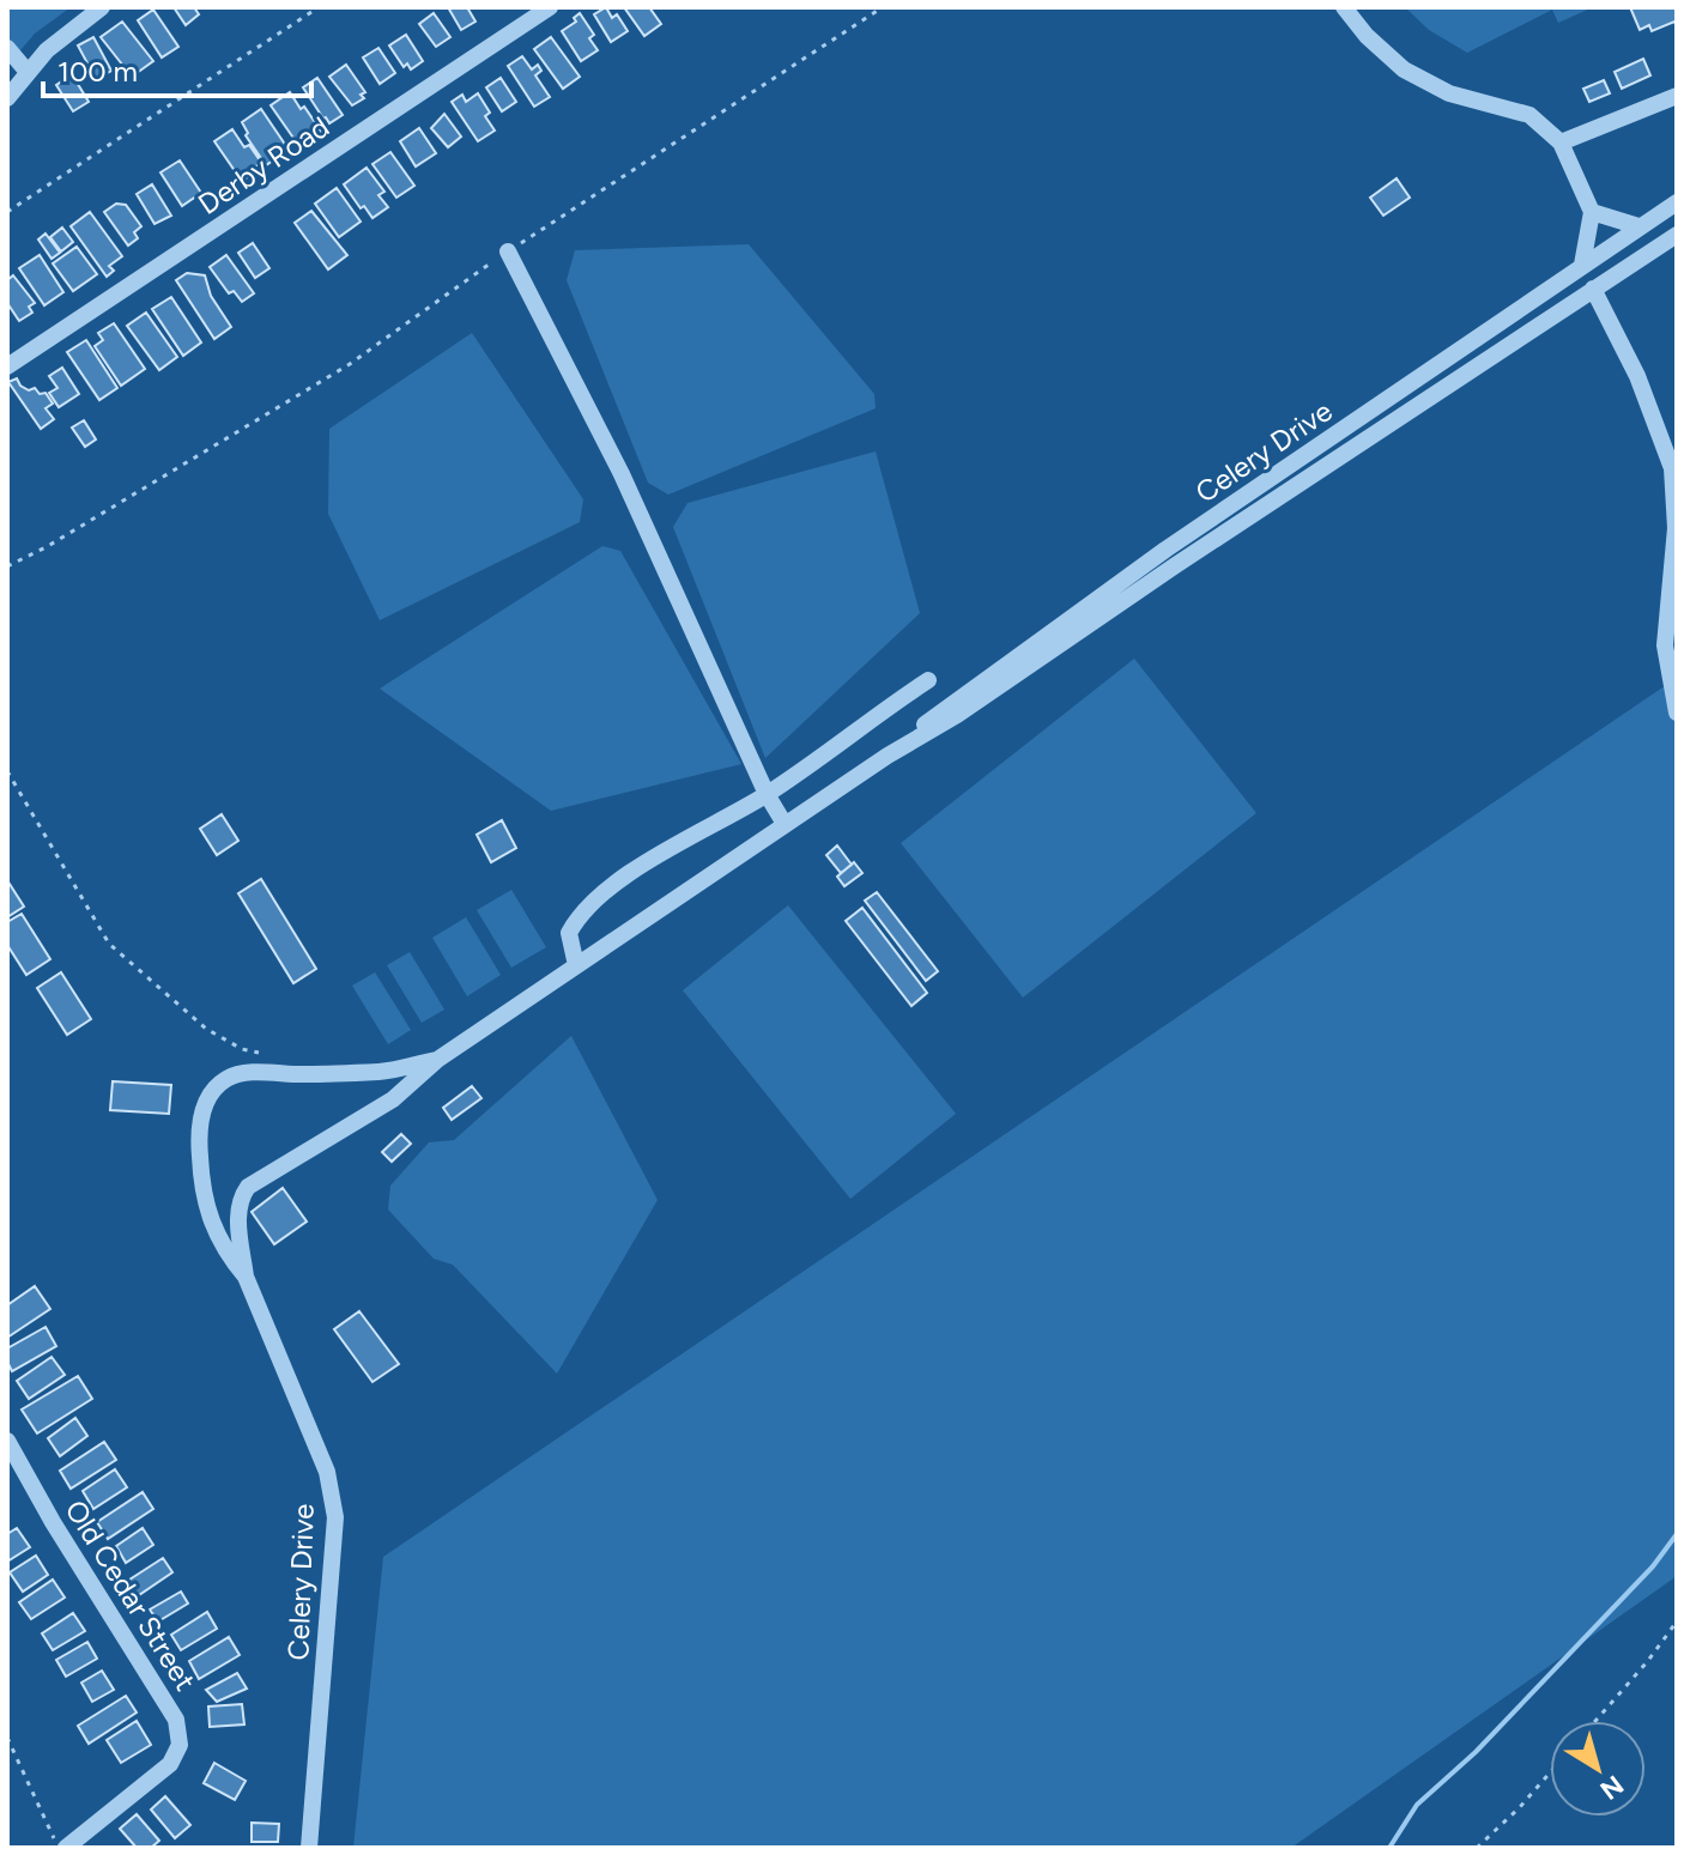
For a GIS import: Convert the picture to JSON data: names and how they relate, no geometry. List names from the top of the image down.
{
  "streets": {
    "street": ["Derby Road", "Celery Drive", "Old Cedar Street"]
  },
  "scale_bar": "100 m",
  "north": "bottom right"
}
